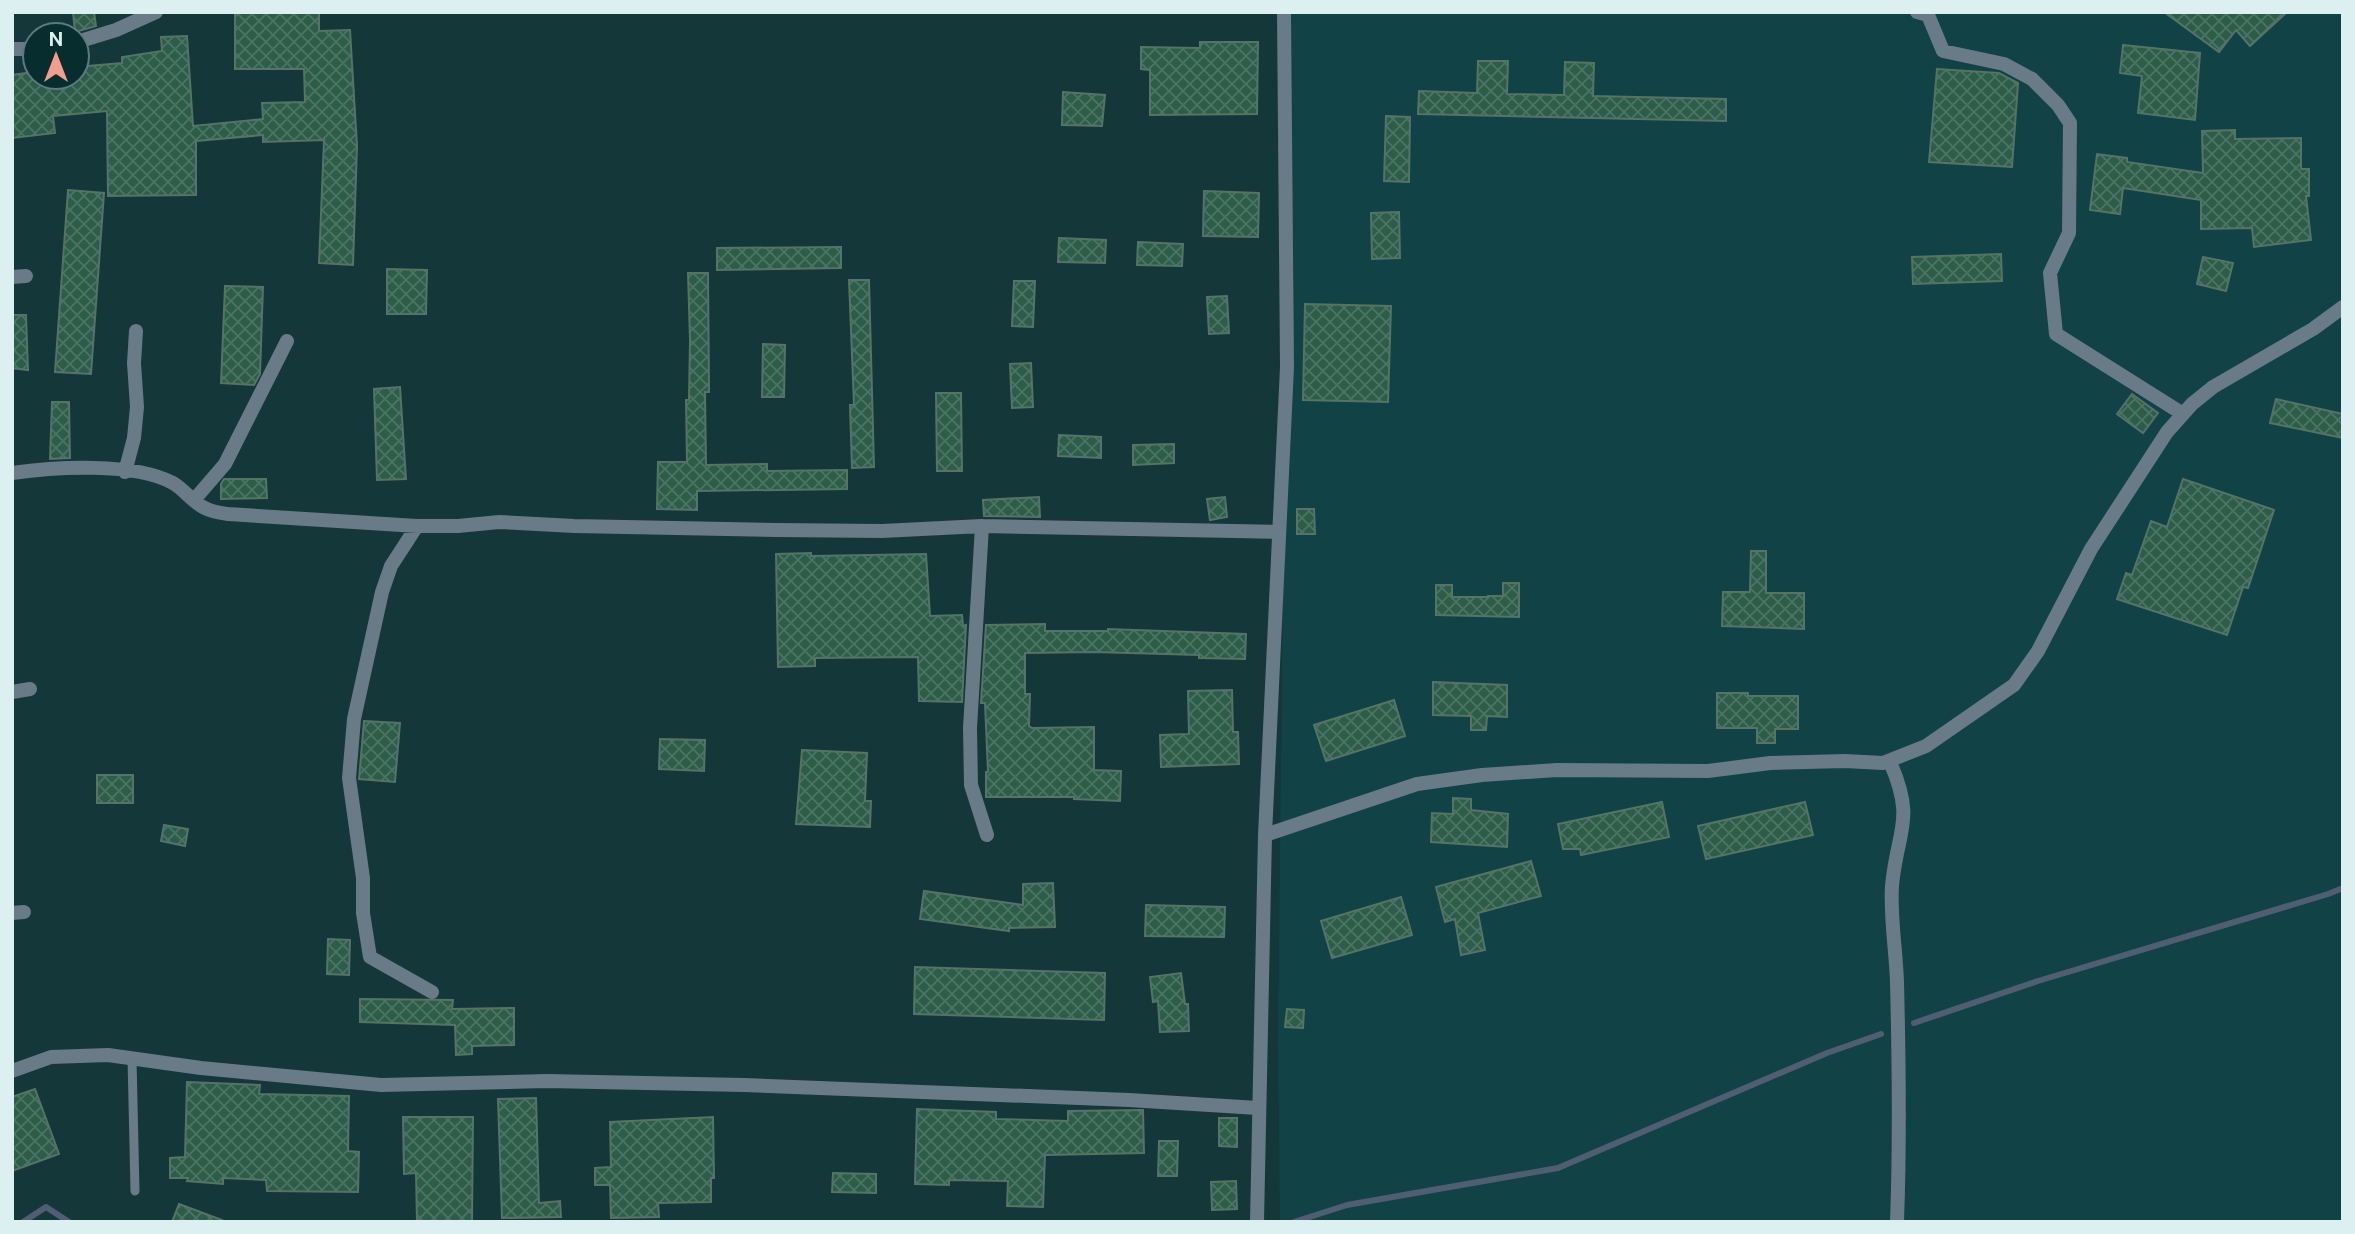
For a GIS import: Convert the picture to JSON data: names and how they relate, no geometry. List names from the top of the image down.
{
  "north": "top"
}
